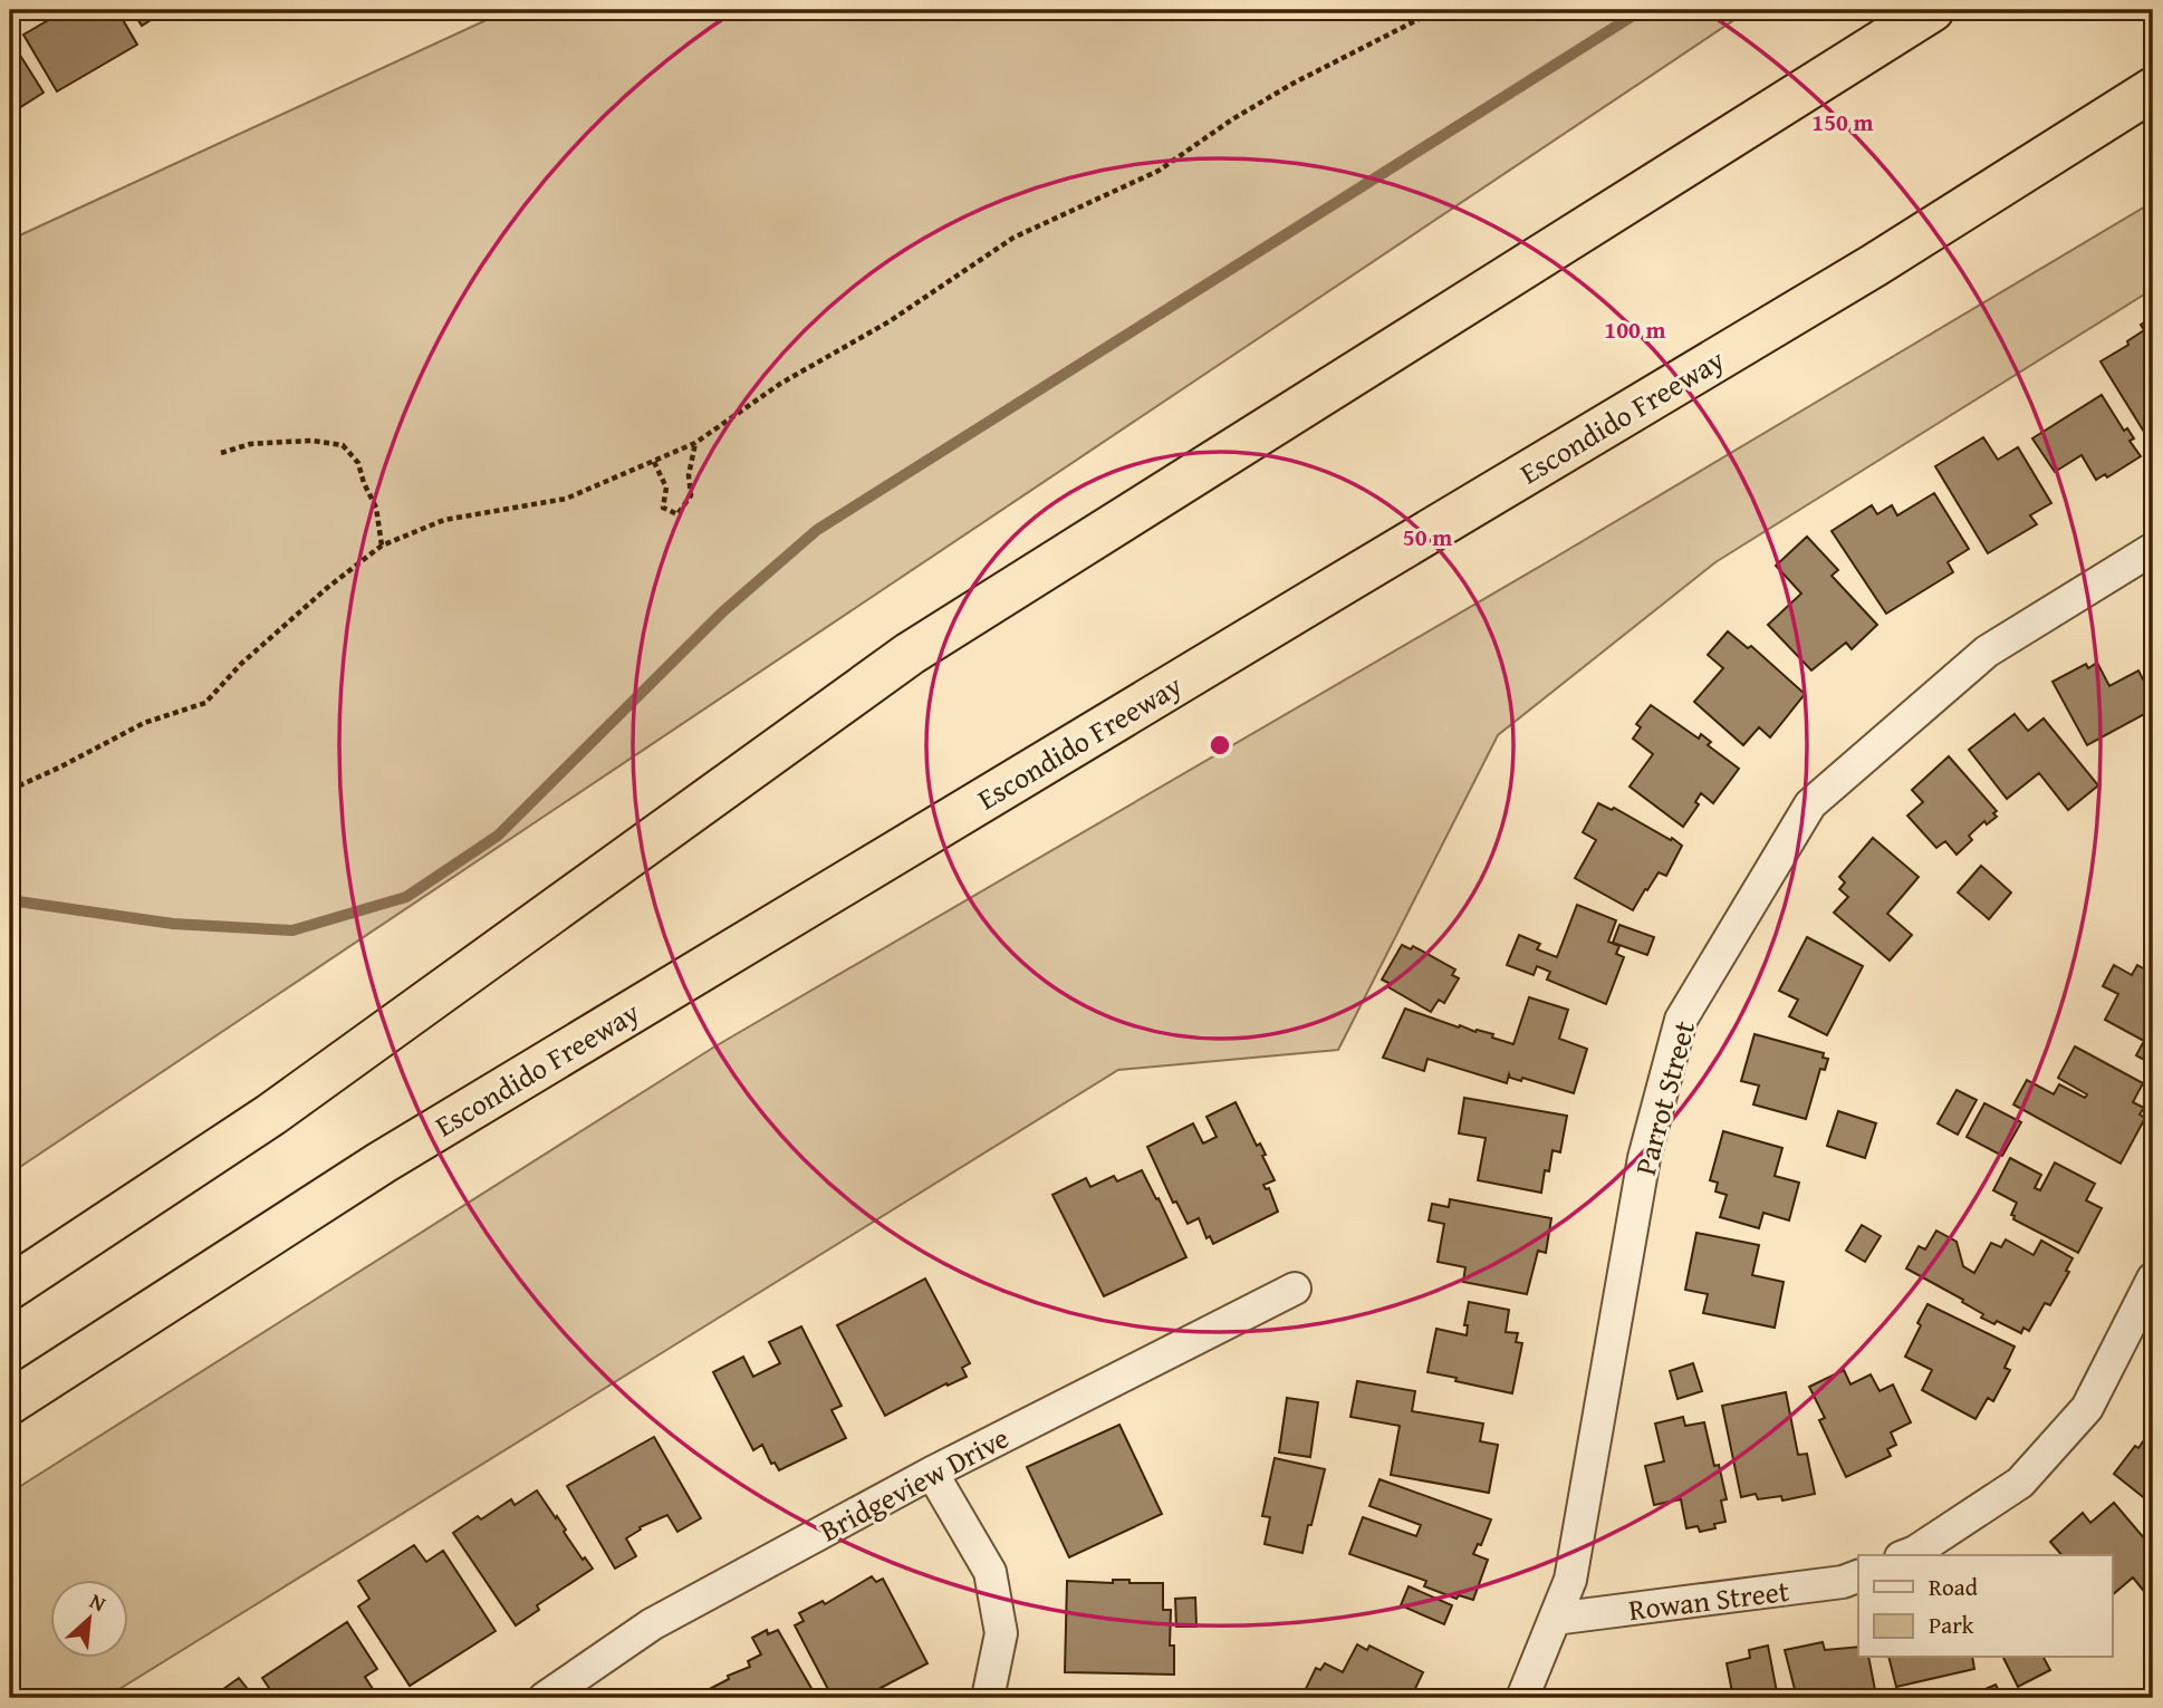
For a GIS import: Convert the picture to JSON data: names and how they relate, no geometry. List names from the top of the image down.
{
  "streets": {
    "highway": ["Escondido Freeway"],
    "street": ["Parrot Street", "Bridgeview Drive", "Rowan Street"]
  },
  "crossings": [
    ["Parrot Street", "Rowan Street"]
  ],
  "legend": ["Road", "Park"],
  "north": "top right",
  "rings": ["150 m", "100 m", "50 m"]
}
